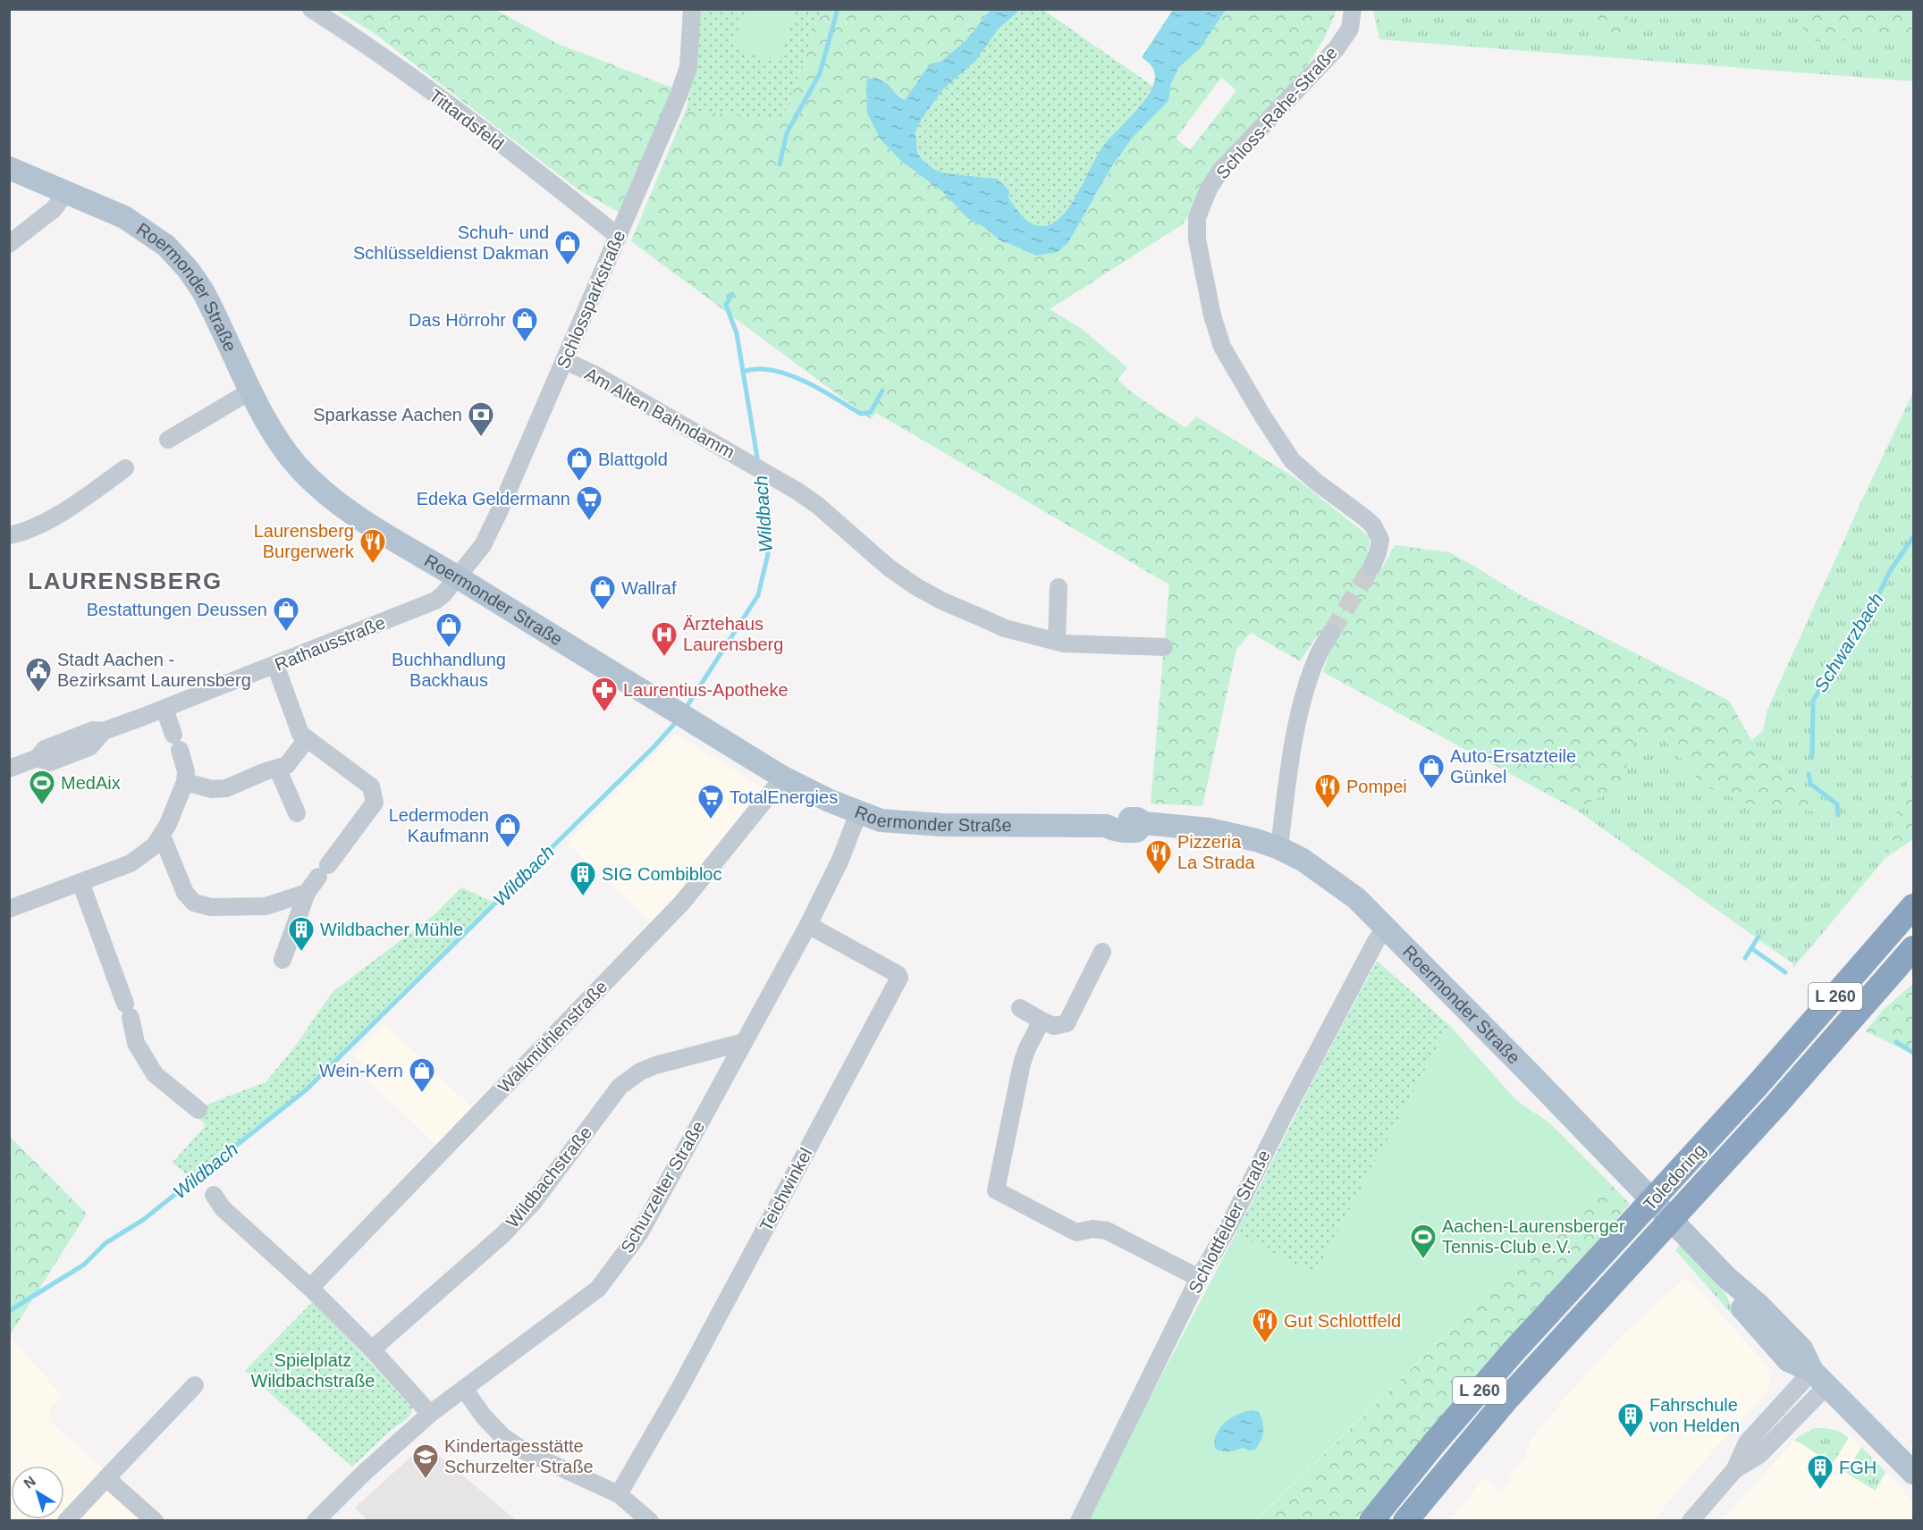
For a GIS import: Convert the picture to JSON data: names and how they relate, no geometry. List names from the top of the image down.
{
  "streets": {
    "highway": ["L 260", "Toledoring"],
    "main road": ["Roermonder Straße"],
    "street": [
      "Schloss-Rahe-Straße",
      "Tittardsfeld",
      "Schlossparkstraße",
      "Am Alten Bahndamm",
      "Rathausstraße",
      "Walkmühlenstraße",
      "Wildbachstraße",
      "Schurzelter Straße",
      "Teichwinkel",
      "Schlottfelder Straße"
    ]
  },
  "crossings": [
    ["Tittardsfeld", "Schlossparkstraße"],
    ["Roermonder Straße", "Schlossparkstraße"],
    ["Roermonder Straße", "Rathausstraße"],
    ["Roermonder Straße", "Walkmühlenstraße"],
    ["Roermonder Straße", "Schurzelter Straße"],
    ["Roermonder Straße", "Schlottfelder Straße"],
    ["Schlossparkstraße", "Am Alten Bahndamm"],
    ["Schlossparkstraße", "Rathausstraße"],
    ["Wildbachstraße", "Schurzelter Straße"],
    ["Schurzelter Straße", "Teichwinkel"]
  ],
  "districts": ["LAURENSBERG"],
  "water": ["Wildbach", "Schwarzbach"],
  "parks": ["Spielplatz Wildbachstraße"],
  "places": {
    "shop": [
      "Schuh- und Schlüsseldienst Dakman",
      "Das Hörrohr",
      "Blattgold",
      "Wallraf",
      "Bestattungen Deussen",
      "Buchhandlung Backhaus",
      "Auto-Ersatzteile Günkel",
      "Ledermoden Kaufmann",
      "Wein-Kern"
    ],
    "bank": ["Sparkasse Aachen"],
    "supermarket": ["Edeka Geldermann", "TotalEnergies"],
    "restaurant": [
      "Laurensberg Burgerwerk",
      "Pompei",
      "Pizzeria La Strada",
      "Gut Schlottfeld"
    ],
    "hospital": ["Ärztehaus Laurensberg"],
    "public building": ["Stadt Aachen - Bezirksamt Laurensberg"],
    "pharmacy": ["Laurentius-Apotheke"],
    "sports": ["MedAix", "Aachen-Laurensberger Tennis-Club e.V."],
    "building": [
      "SIG Combibloc",
      "Wildbacher Mühle",
      "Fahrschule von Helden",
      "FGH"
    ],
    "school or university": ["Kindertagesstätte Schurzelter Straße"]
  },
  "north": "top left"
}
